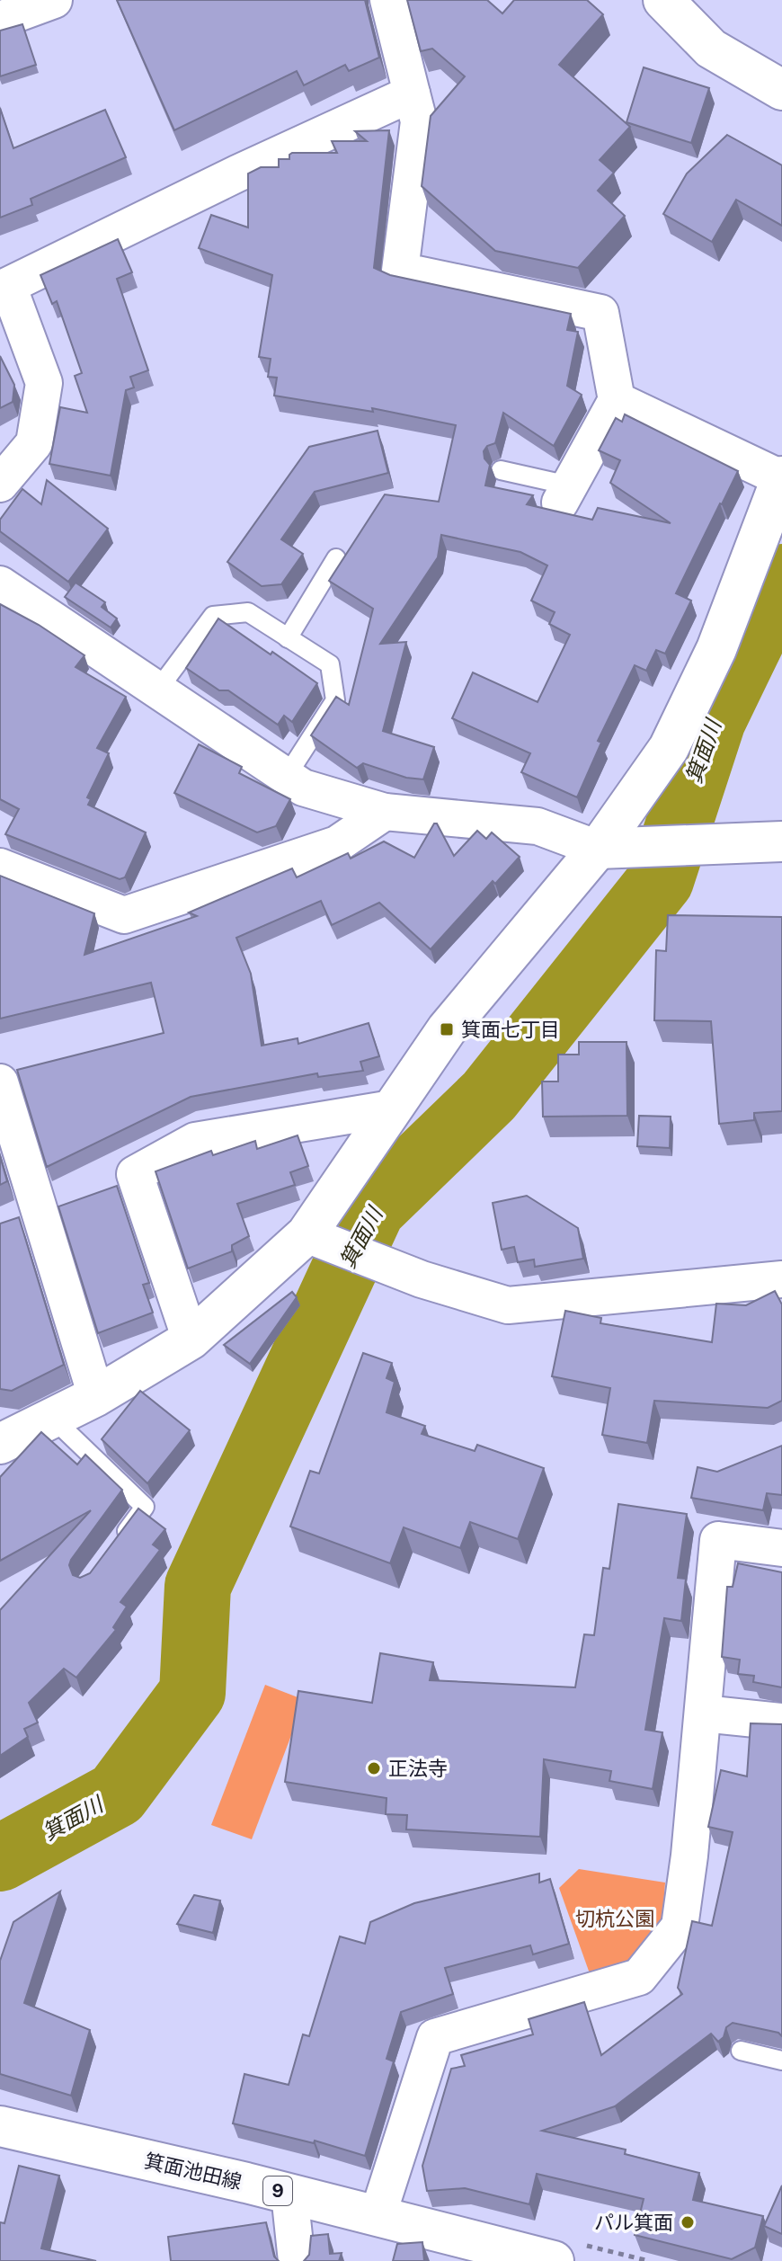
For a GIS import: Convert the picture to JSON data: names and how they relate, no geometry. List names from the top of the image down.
{
  "streets": {
    "street": ["箕面池田線", "9"]
  },
  "water": ["箕面川"],
  "parks": ["切杭公園"],
  "places": {
    "transit": ["箕面七丁目"],
    "other": ["正法寺", "パル箕面"]
  }
}
